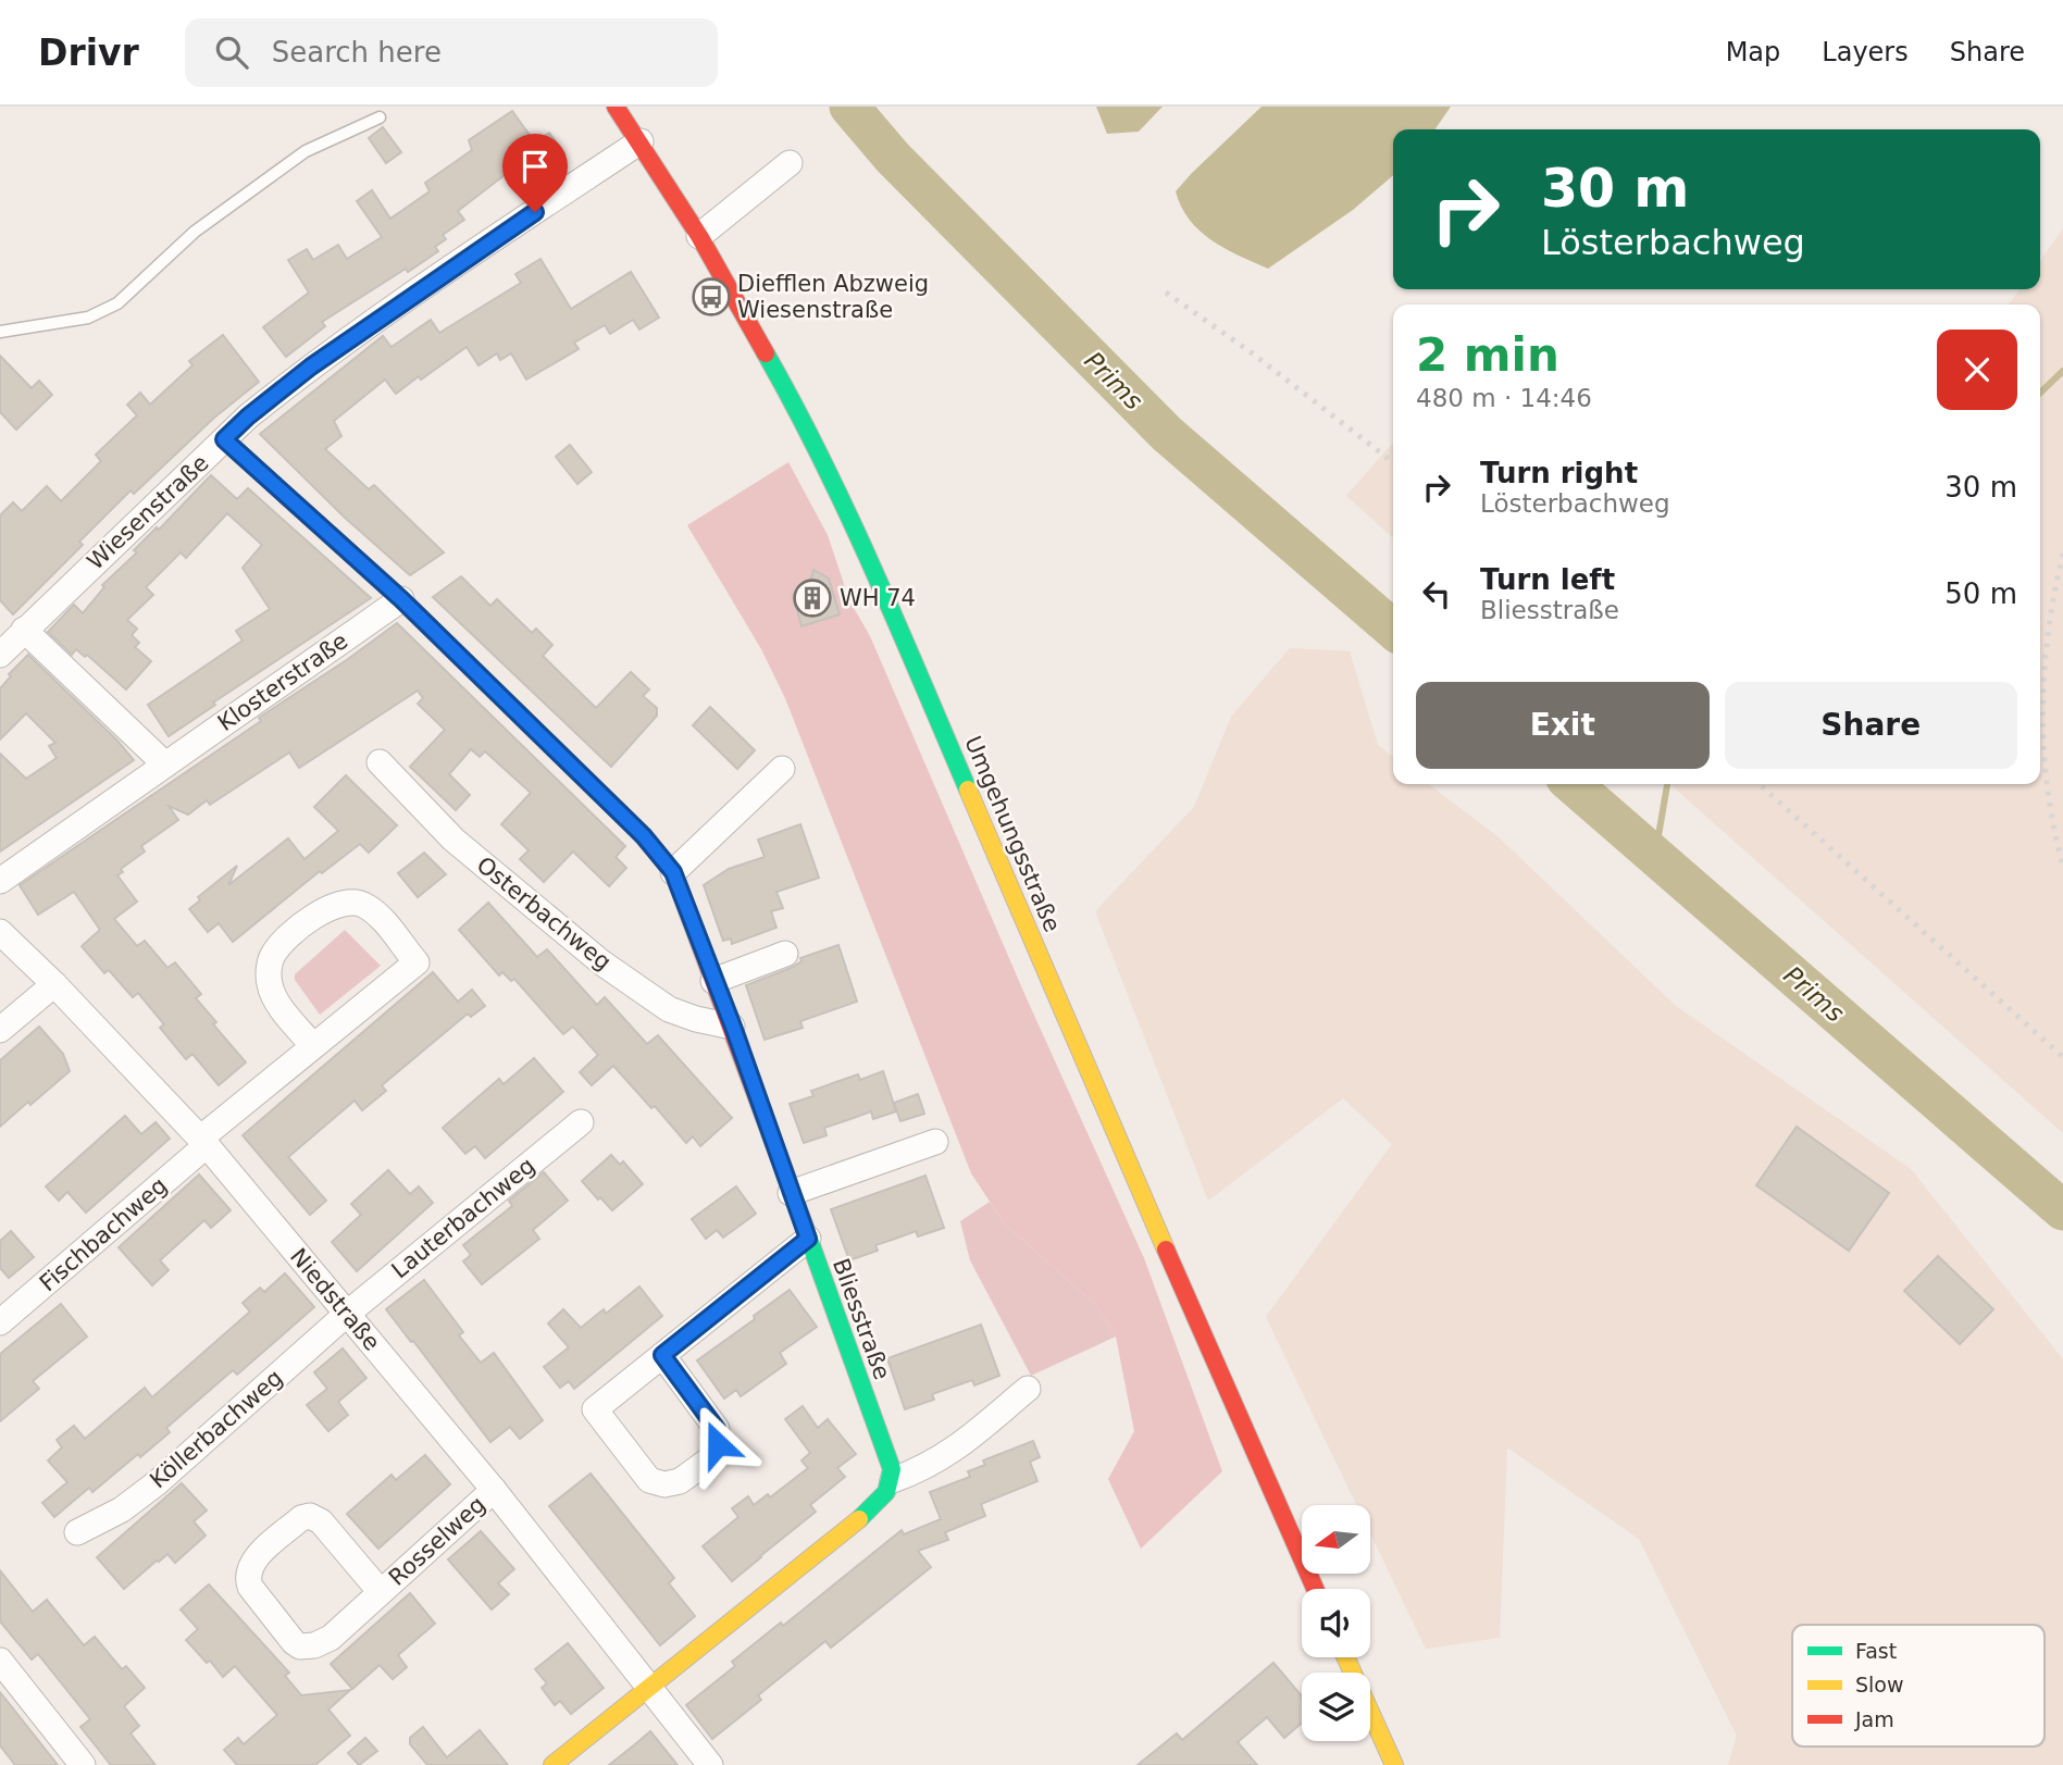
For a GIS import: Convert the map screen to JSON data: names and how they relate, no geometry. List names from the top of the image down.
{
  "streets": {
    "main road": ["Umgehungsstraße", "Bliesstraße"],
    "street": [
      "Wiesenstraße",
      "Klosterstraße",
      "Osterbachweg",
      "Lauterbachweg",
      "Fischbachweg",
      "Niedstraße",
      "Köllerbachweg",
      "Rosselweg"
    ]
  },
  "crossings": [
    ["Wiesenstraße", "Umgehungsstraße"],
    ["Wiesenstraße", "Bliesstraße"],
    ["Klosterstraße", "Bliesstraße"],
    ["Osterbachweg", "Bliesstraße"],
    ["Lauterbachweg", "Niedstraße"],
    ["Lauterbachweg", "Köllerbachweg"],
    ["Fischbachweg", "Niedstraße"],
    ["Niedstraße", "Köllerbachweg"],
    ["Niedstraße", "Rosselweg"]
  ],
  "water": ["Prims"],
  "places": {
    "bus stop": ["Diefflen Abzweig Wiesenstraße"],
    "building": ["WH 74"]
  },
  "legend": ["Fast", "Slow", "Jam"],
  "north": "left",
  "page": {
    "header": "Drivr",
    "search": "Search here",
    "nav": ["Map", "Layers", "Share"],
    "turn": ["30 m", "Lösterbachweg"],
    "heading": ["2 min", "480 m · 14:46"],
    "list": [
      {
        "name": "Turn right",
        "note": "Lösterbachweg",
        "value": "30 m"
      },
      {
        "name": "Turn left",
        "note": "Bliesstraße",
        "value": "50 m"
      }
    ],
    "buttons": ["Exit", "Share"]
  }
}
